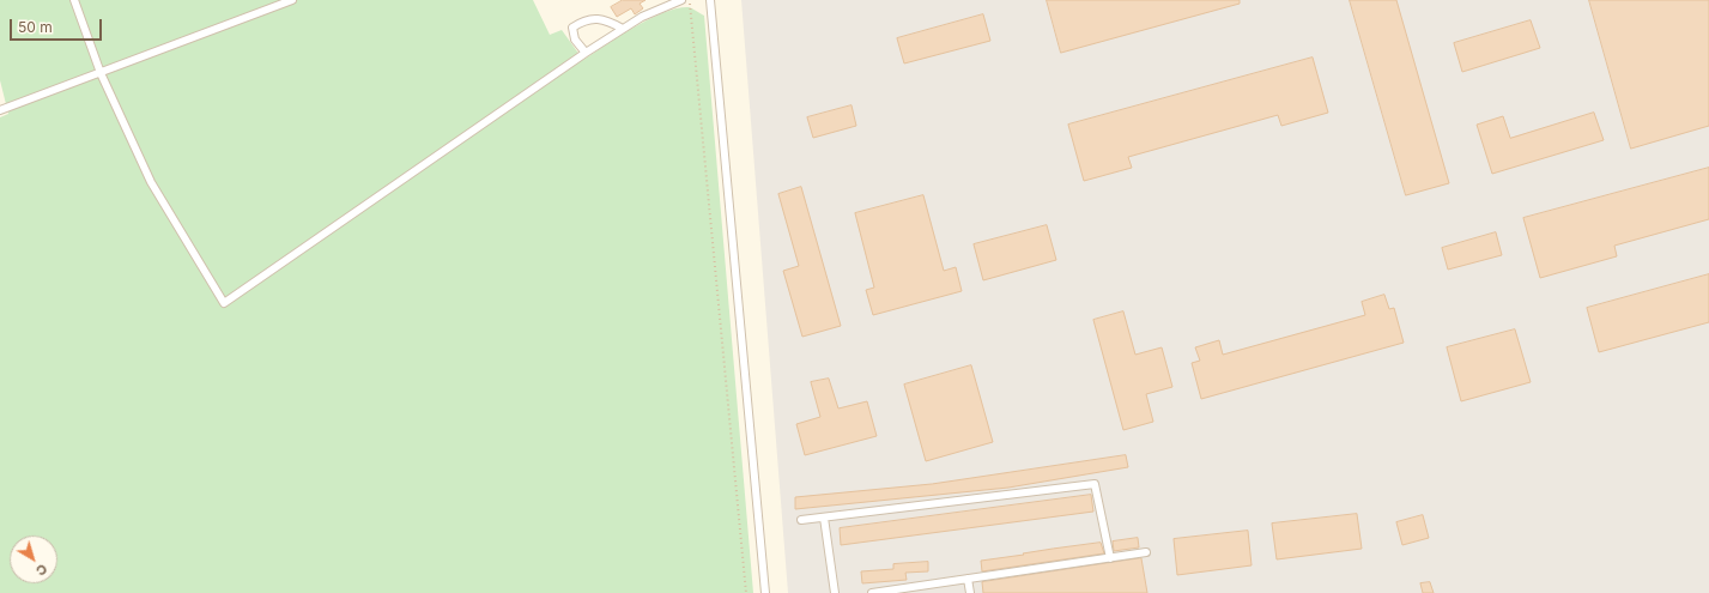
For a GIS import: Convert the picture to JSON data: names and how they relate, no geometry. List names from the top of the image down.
{
  "scale_bar": "50 m",
  "north": "bottom right"
}
